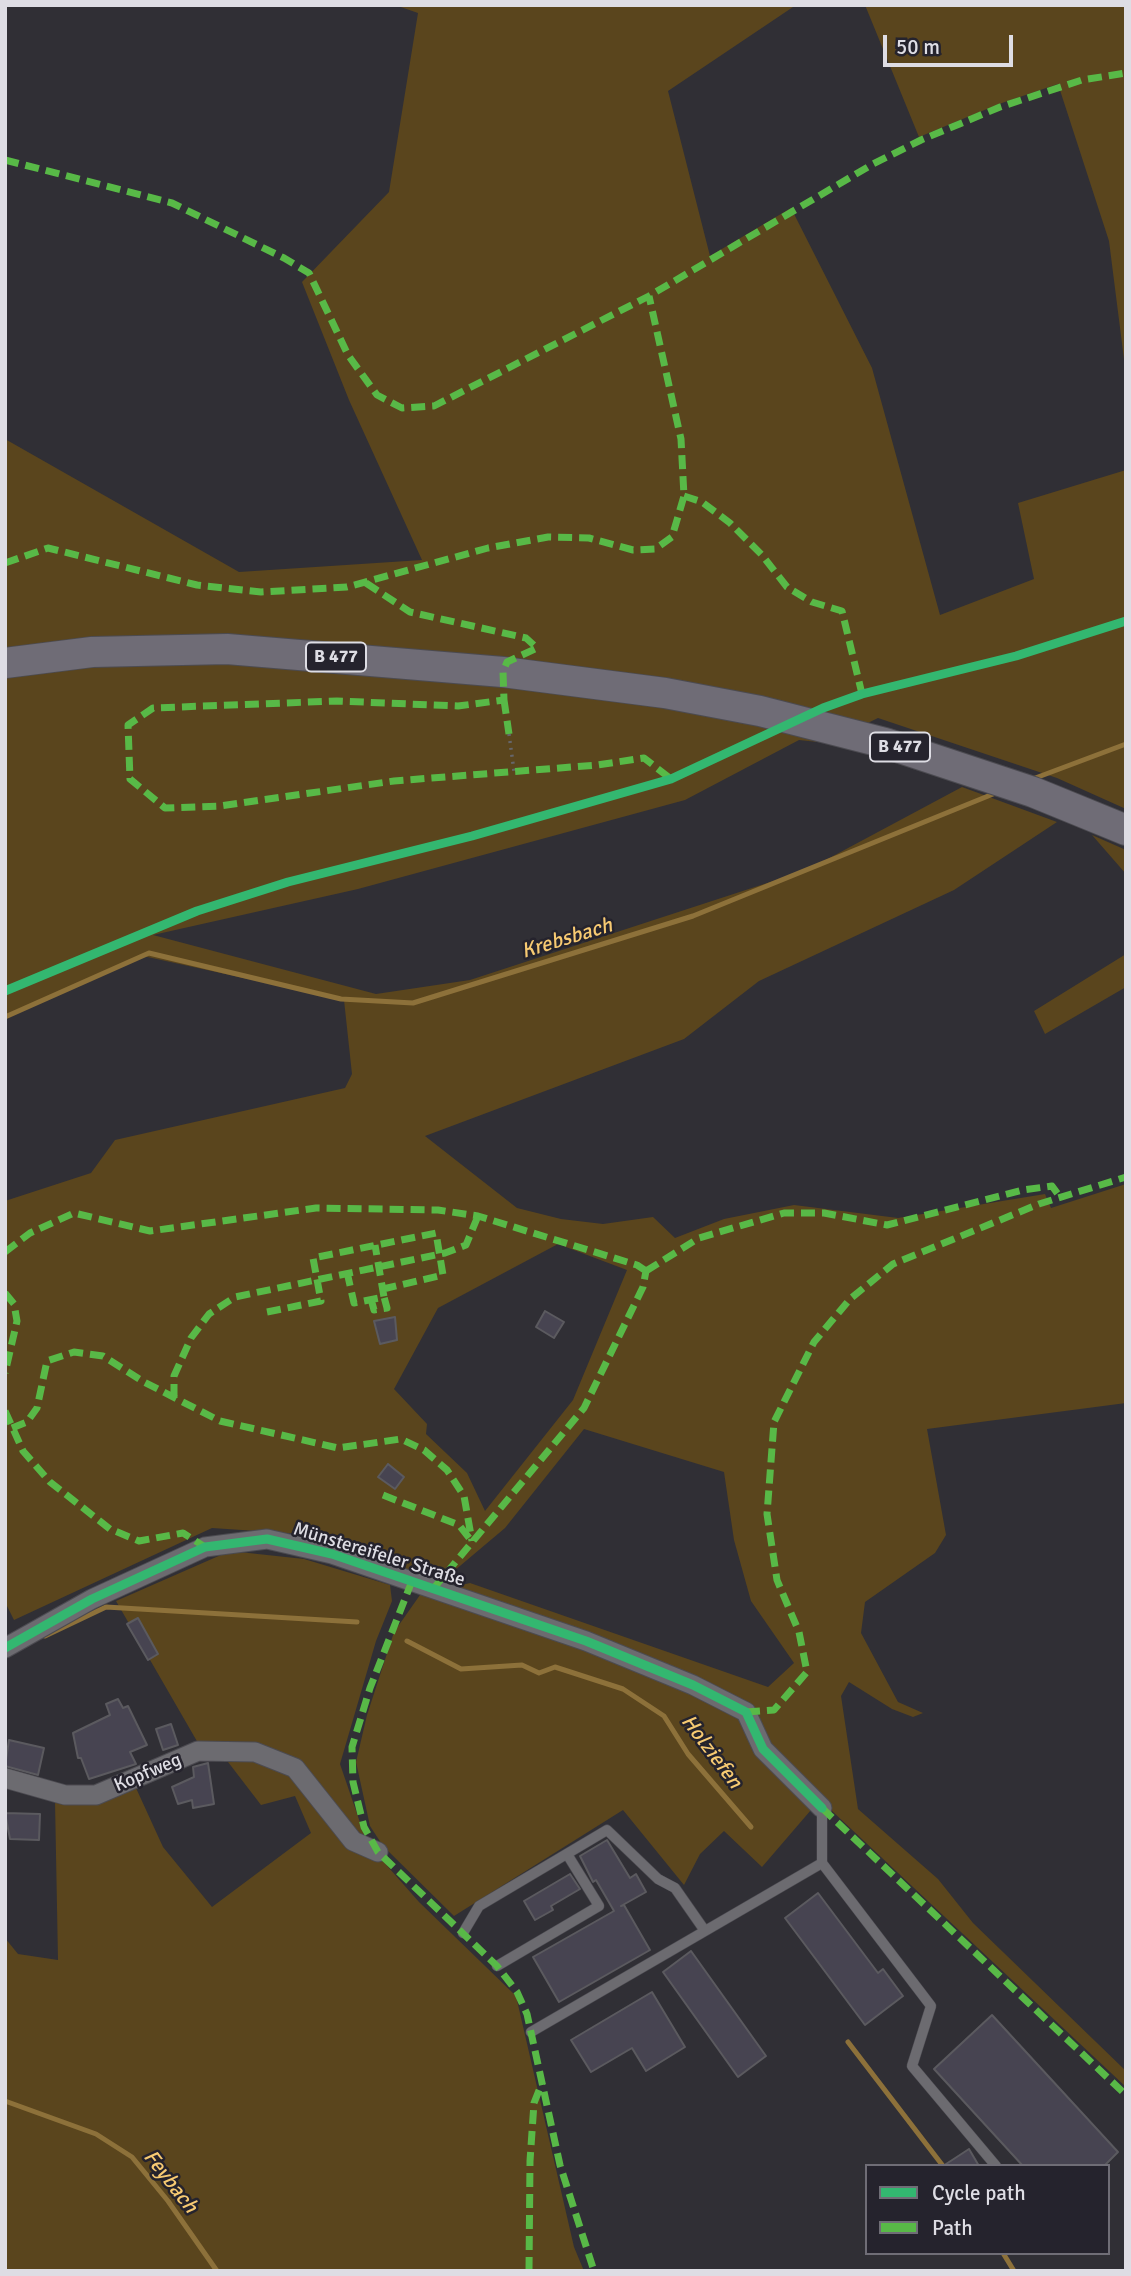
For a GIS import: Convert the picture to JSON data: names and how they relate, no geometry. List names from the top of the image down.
{
  "streets": {
    "main road": ["B 477"],
    "street": ["Münstereifeler Straße", "Kopfweg"]
  },
  "water": ["Krebsbach", "Holziefen", "Feybach"],
  "legend": ["Cycle path", "Path"],
  "scale_bar": "50 m"
}
